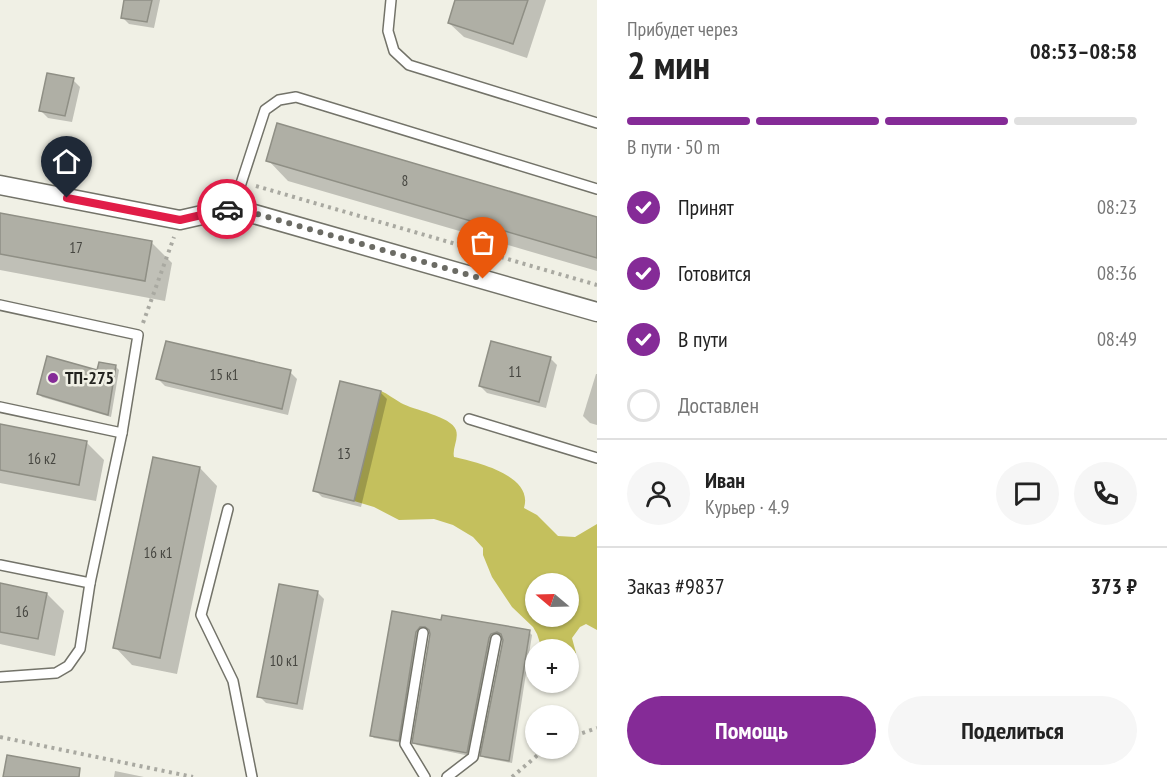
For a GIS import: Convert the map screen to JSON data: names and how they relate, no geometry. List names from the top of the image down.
{
  "places": ["ТП-275"],
  "house_numbers": [
    "8",
    "17",
    "11",
    "15 к1",
    "13",
    "16 к2",
    "16 к1",
    "16",
    "10 к1"
  ],
  "north": "left",
  "page": {
    "heading": ["2 мин", "Прибудет через", "08:53–08:58"],
    "panel": [
      "Иван",
      "Курьер · 4.9",
      "Заказ #9837",
      "373 ₽"
    ],
    "bar": "В пути · 50 m",
    "list": [
      ["Принят", "08:23"],
      ["Готовится", "08:36"],
      ["В пути", "08:49"],
      "Доставлен"
    ],
    "map_buttons": ["+", "−"],
    "buttons": ["Помощь", "Поделиться"]
  }
}
